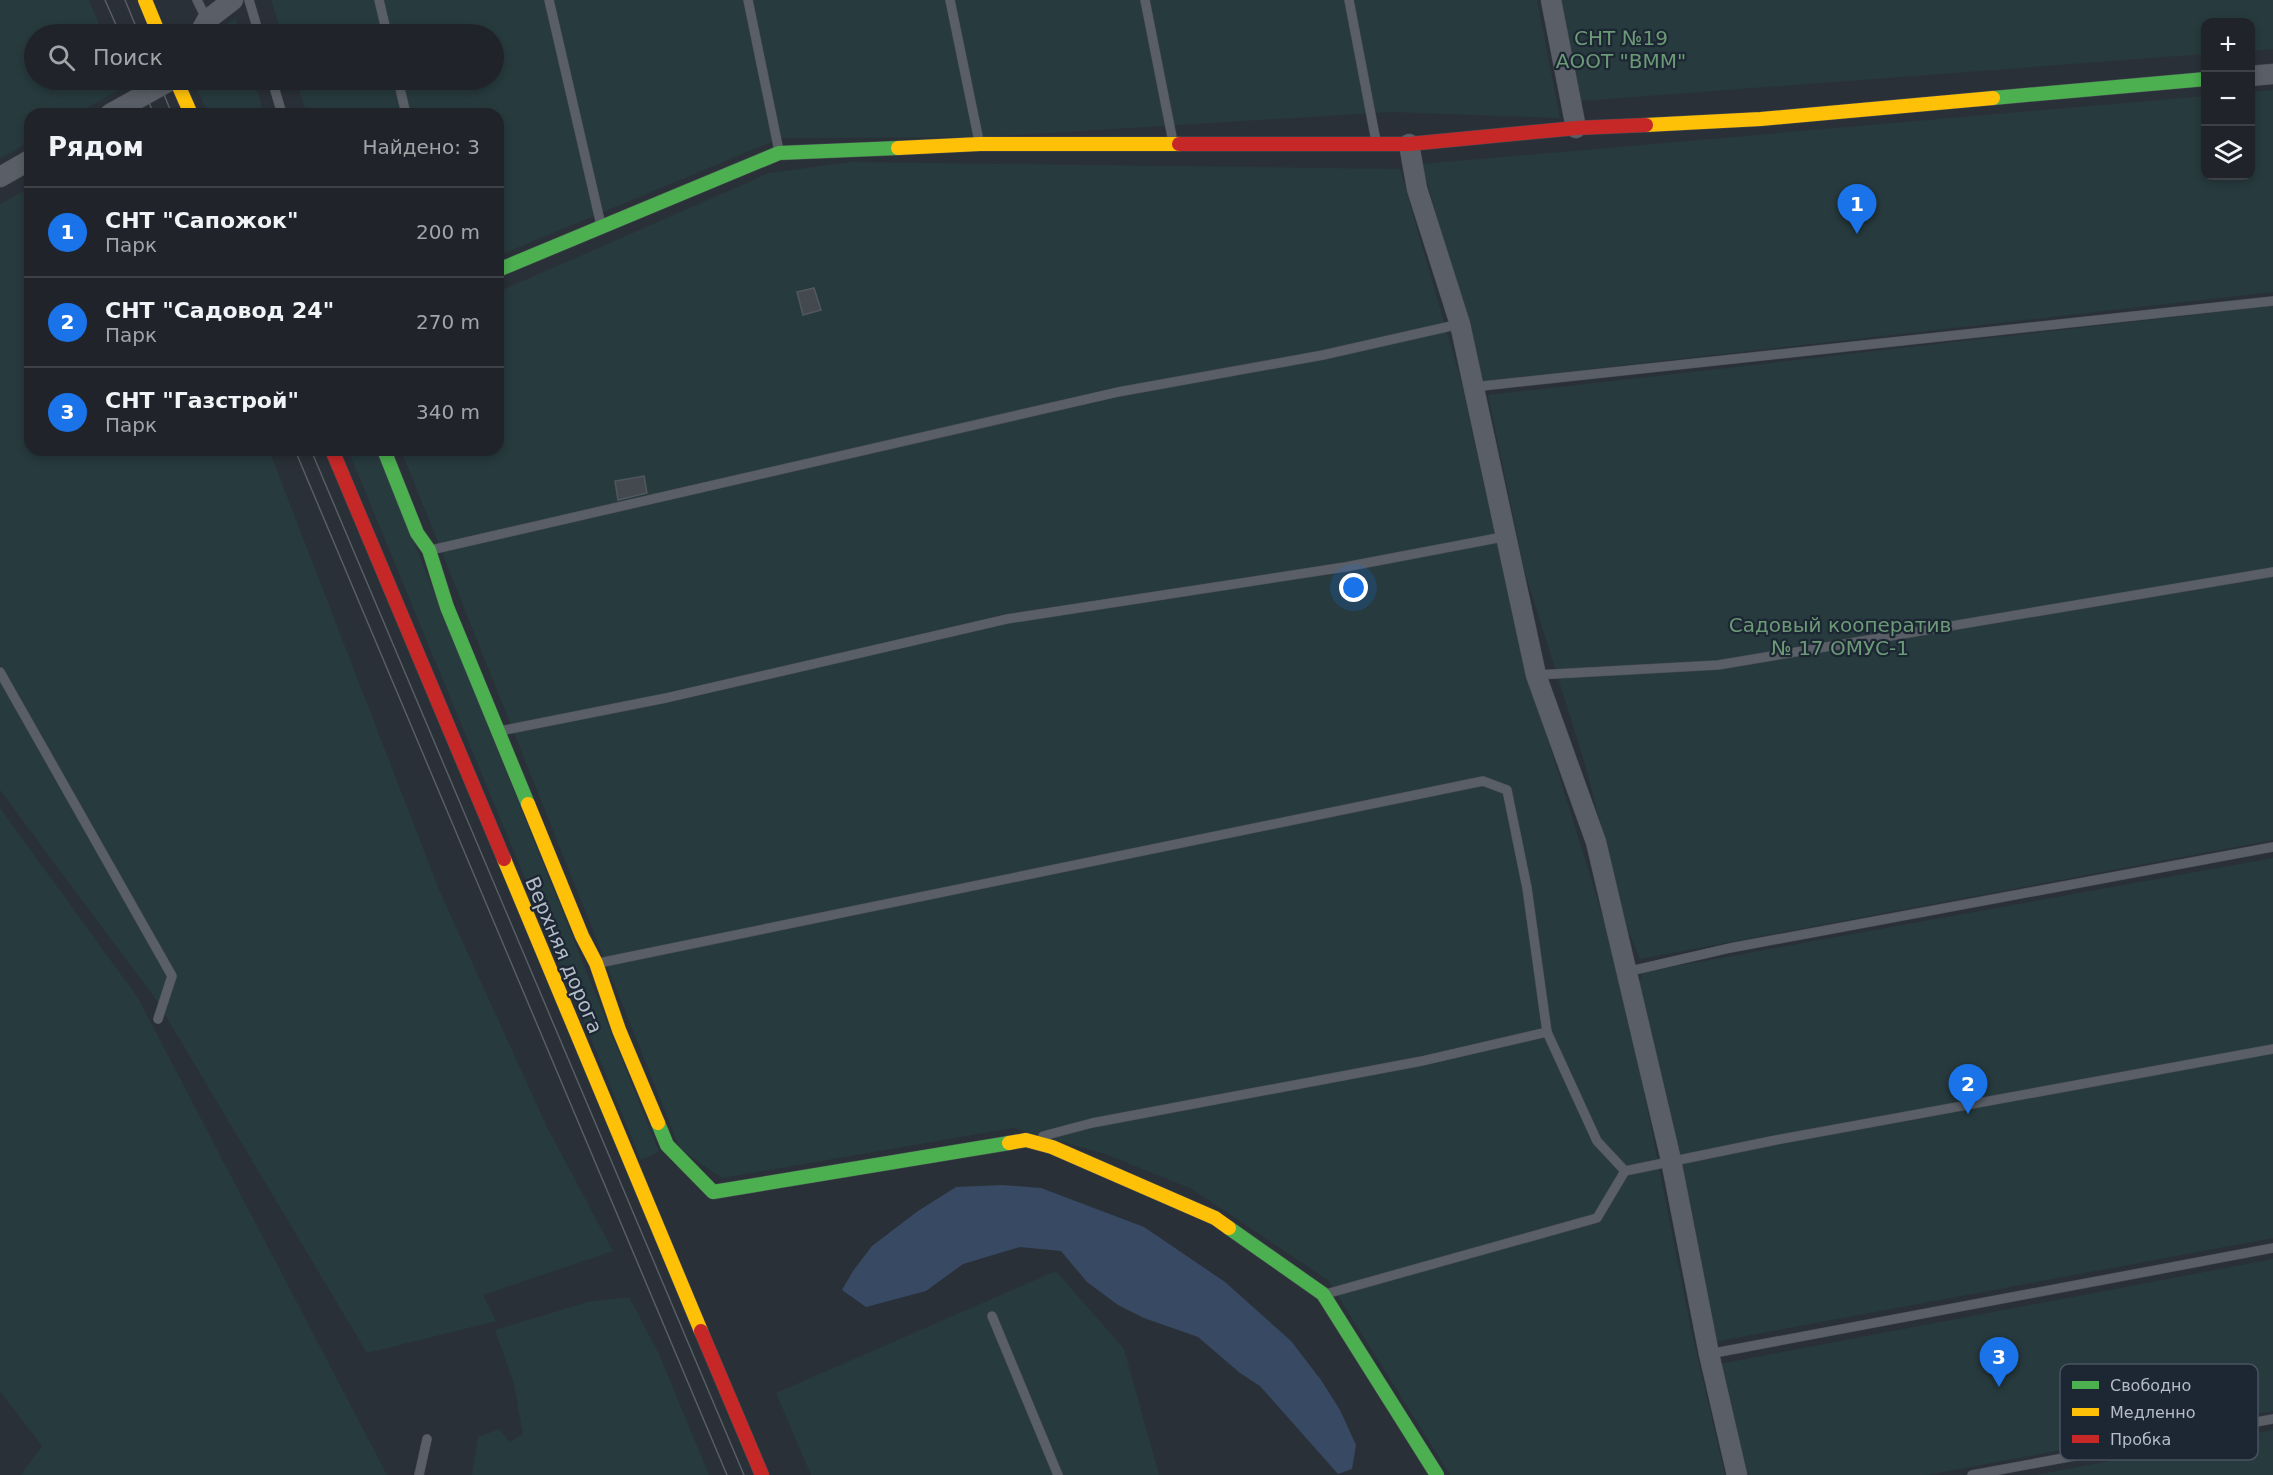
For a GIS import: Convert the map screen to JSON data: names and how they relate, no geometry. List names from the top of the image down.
{
  "streets": {
    "street": ["Верхняя дорога"]
  },
  "parks": ["СНТ №19 АООТ \"ВММ\"", "Садовый кооператив № 17 ОМУС-1"],
  "legend": ["Свободно", "Медленно", "Пробка"],
  "page": {
    "map_buttons": ["+", "−"],
    "search": "Поиск",
    "heading": ["Рядом", "Найдено: 3"],
    "pins": ["1", "2", "3"],
    "list": [
      {
        "mark": "1",
        "name": "СНТ \"Сапожок\"",
        "note": "Парк",
        "value": "200 m"
      },
      {
        "mark": "2",
        "name": "СНТ \"Садовод 24\"",
        "note": "Парк",
        "value": "270 m"
      },
      {
        "mark": "3",
        "name": "СНТ \"Газстрой\"",
        "note": "Парк",
        "value": "340 m"
      }
    ]
  }
}
